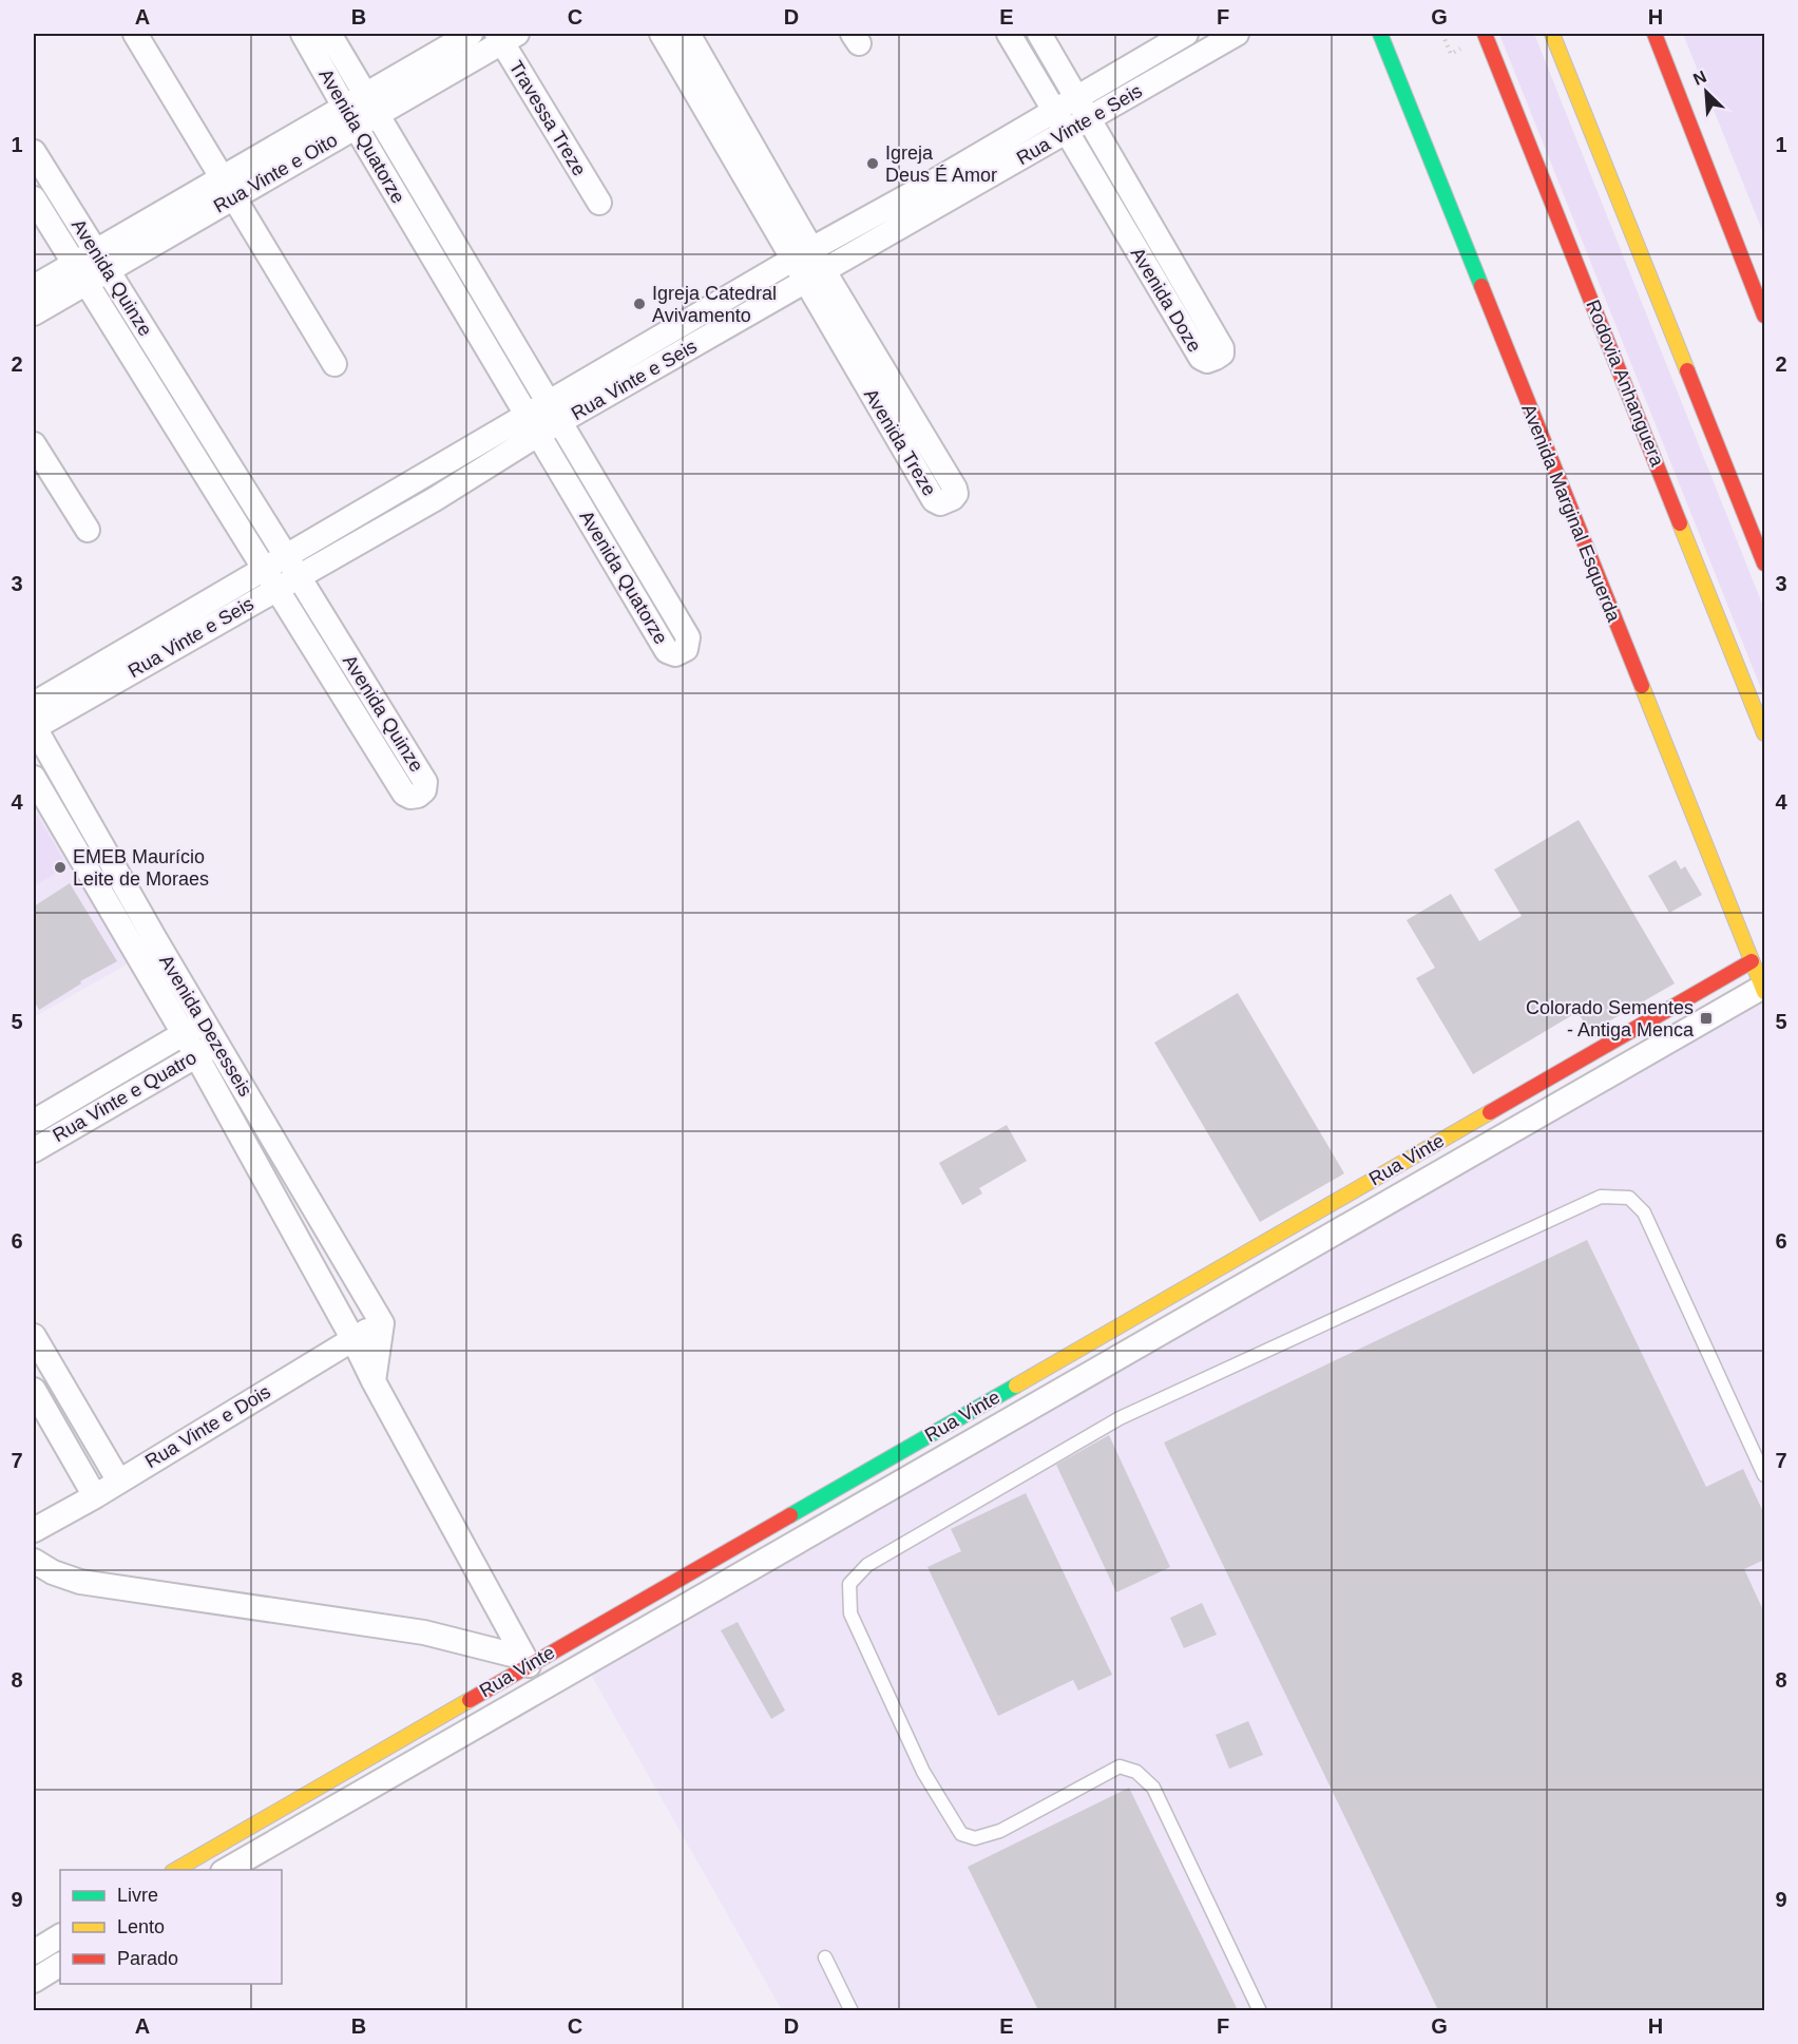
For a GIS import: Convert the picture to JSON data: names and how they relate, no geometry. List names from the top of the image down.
{
  "streets": {
    "main road": ["Rodovia Anhanguera", "Avenida Marginal Esquerda", "Rua Vinte"],
    "street": [
      "Travessa Treze",
      "Rua Vinte e Seis",
      "Avenida Quatorze",
      "Rua Vinte e Oito",
      "Avenida Quinze",
      "Avenida Doze",
      "Avenida Treze",
      "Avenida Dezesseis",
      "Rua Vinte e Quatro",
      "Rua Vinte e Dois"
    ]
  },
  "crossings": [
    ["Travessa Treze", "Rua Vinte e Oito"],
    ["Rua Vinte e Seis", "Avenida Quatorze"],
    ["Rua Vinte e Seis", "Avenida Quinze"],
    ["Rua Vinte e Seis", "Avenida Doze"],
    ["Rua Vinte e Seis", "Avenida Treze"],
    ["Rua Vinte e Seis", "Avenida Dezesseis"],
    ["Avenida Quatorze", "Rua Vinte e Oito"],
    ["Rua Vinte e Oito", "Avenida Quinze"],
    ["Avenida Marginal Esquerda", "Rua Vinte"],
    ["Avenida Dezesseis", "Rua Vinte e Quatro"],
    ["Avenida Dezesseis", "Rua Vinte"],
    ["Avenida Dezesseis", "Rua Vinte e Dois"]
  ],
  "places": {
    "other": ["Igreja Deus É Amor", "Igreja Catedral Avivamento", "EMEB Maurício Leite de Moraes"],
    "transit": ["Colorado Sementes - Antiga Menca"]
  },
  "legend": ["Livre", "Lento", "Parado"],
  "north": "top left",
  "grid": {
    "columns": [
      "A",
      "B",
      "C",
      "D",
      "E",
      "F",
      "G",
      "H"
    ],
    "rows": [
      "1",
      "2",
      "3",
      "4",
      "5",
      "6",
      "7",
      "8",
      "9"
    ]
  }
}
